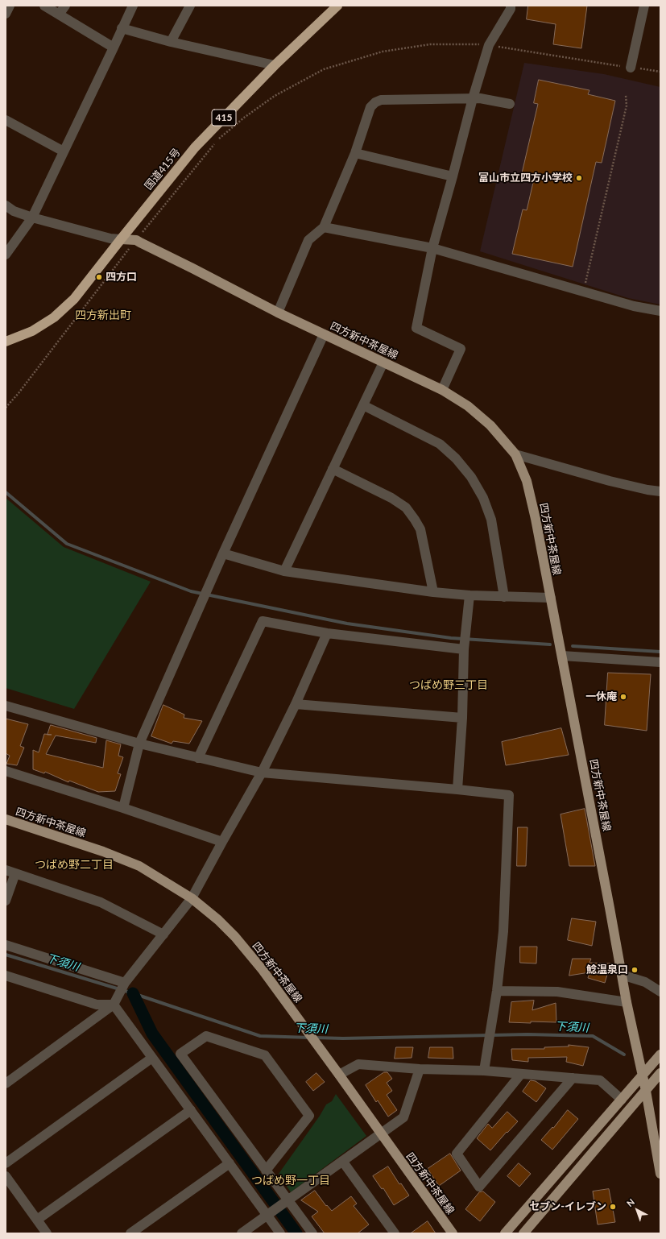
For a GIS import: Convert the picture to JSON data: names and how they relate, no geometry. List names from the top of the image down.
{
  "streets": {
    "highway": ["415", "国道415号"],
    "main road": ["四方新中茶屋線"]
  },
  "crossings": [
    ["国道415号", "四方新中茶屋線"]
  ],
  "districts": [
    "四方新出町",
    "つばめ野三丁目",
    "つばめ野二丁目",
    "つばめ野一丁目"
  ],
  "water": ["下須川"],
  "places": [
    "富山市立四方小学校",
    "四方口",
    "一休庵",
    "鯰温泉口",
    "セブン-イレブン"
  ],
  "north": "top left"
}
